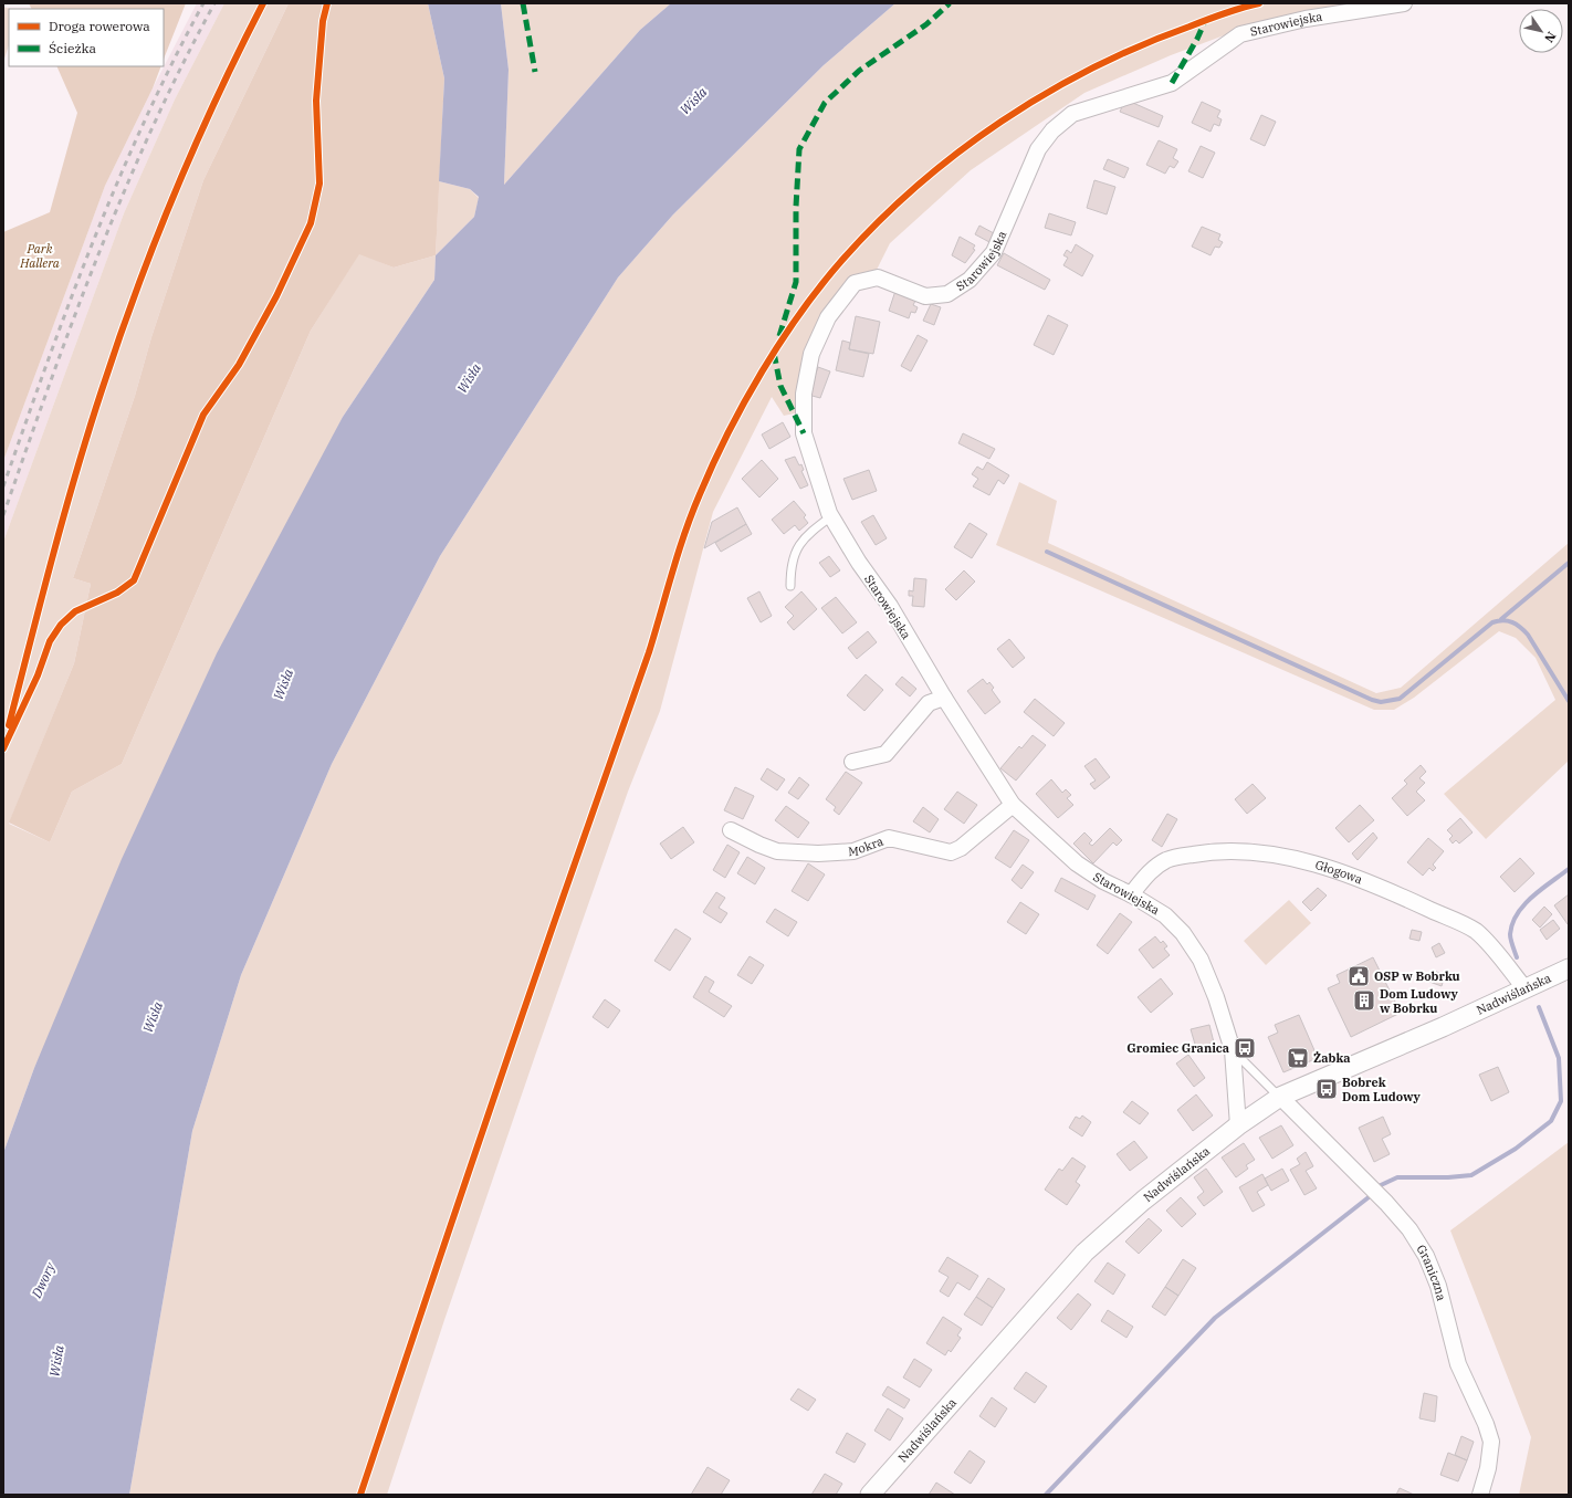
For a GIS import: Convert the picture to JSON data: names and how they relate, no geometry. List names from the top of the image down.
{
  "streets": {
    "street": [
      "Starowiejska",
      "Mokra",
      "Głogowa",
      "Nadwiślańska",
      "Graniczna"
    ]
  },
  "crossings": [
    ["Starowiejska", "Mokra"],
    ["Starowiejska", "Głogowa"],
    ["Starowiejska", "Nadwiślańska"],
    ["Głogowa", "Nadwiślańska"],
    ["Nadwiślańska", "Graniczna"]
  ],
  "water": ["Wisła", "Dwory"],
  "parks": ["Park Hallera"],
  "places": {
    "public building": ["OSP w Bobrku"],
    "building": ["Dom Ludowy w Bobrku"],
    "bus stop": ["Gromiec Granica", "Bobrek Dom Ludowy"],
    "supermarket": ["Żabka"]
  },
  "legend": ["Droga rowerowa", "Ścieżka"],
  "north": "bottom right"
}
